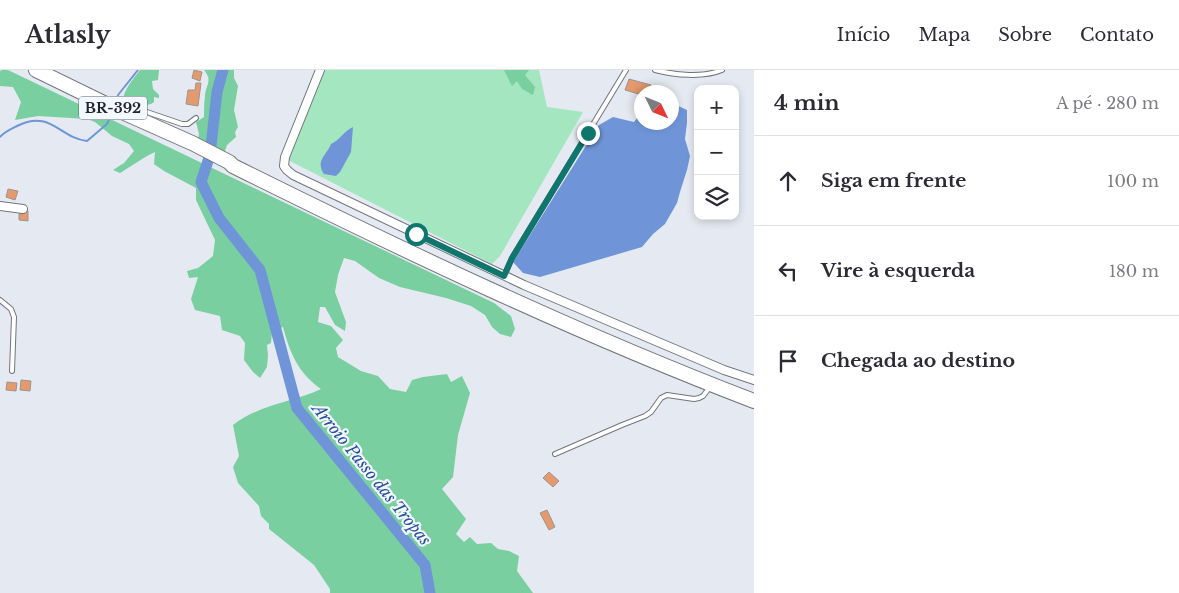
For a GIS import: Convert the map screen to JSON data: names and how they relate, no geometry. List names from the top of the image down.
{
  "streets": {
    "highway": ["BR-392"]
  },
  "water": ["Arroio Passo das Tropas"],
  "north": "bottom right",
  "page": {
    "header": "Atlasly",
    "nav": [
      "Início",
      "Mapa",
      "Sobre",
      "Contato"
    ],
    "heading": ["4 min", "A pé · 280 m"],
    "map_buttons": ["+", "−"],
    "list": [
      ["Siga em frente", "100 m"],
      ["Vire à esquerda", "180 m"],
      "Chegada ao destino"
    ]
  }
}
